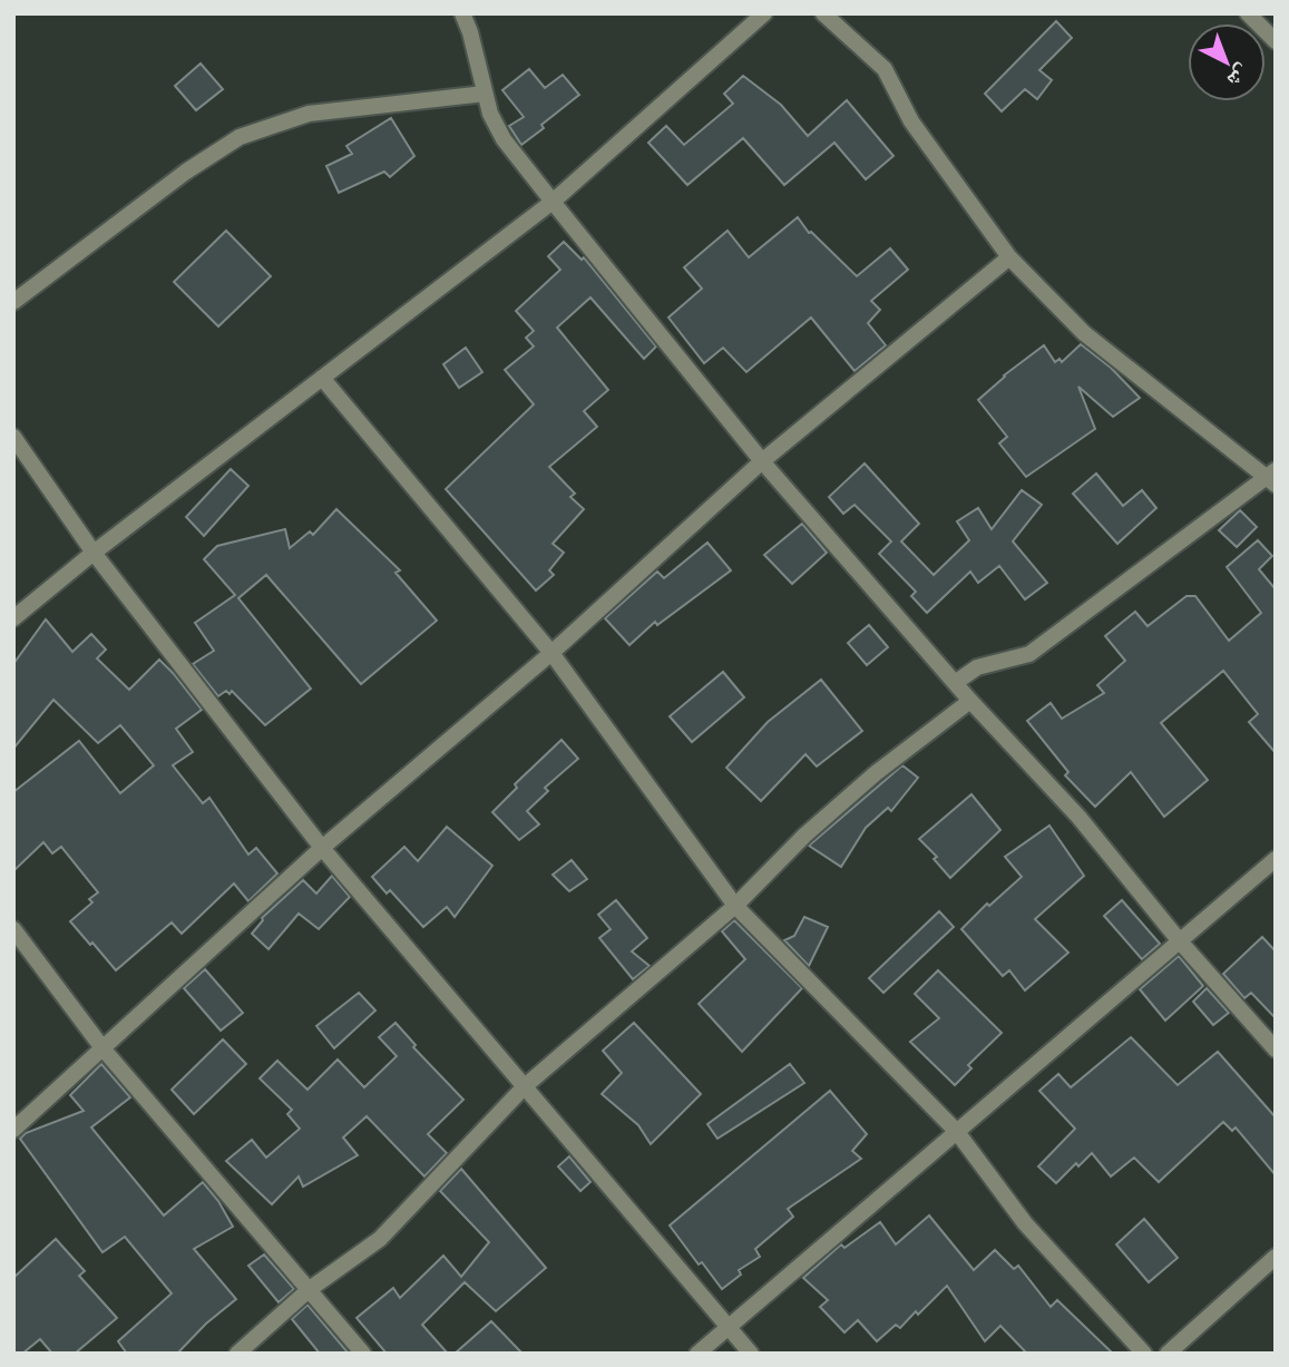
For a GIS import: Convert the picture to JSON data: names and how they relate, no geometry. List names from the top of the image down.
{
  "north": "bottom right"
}
